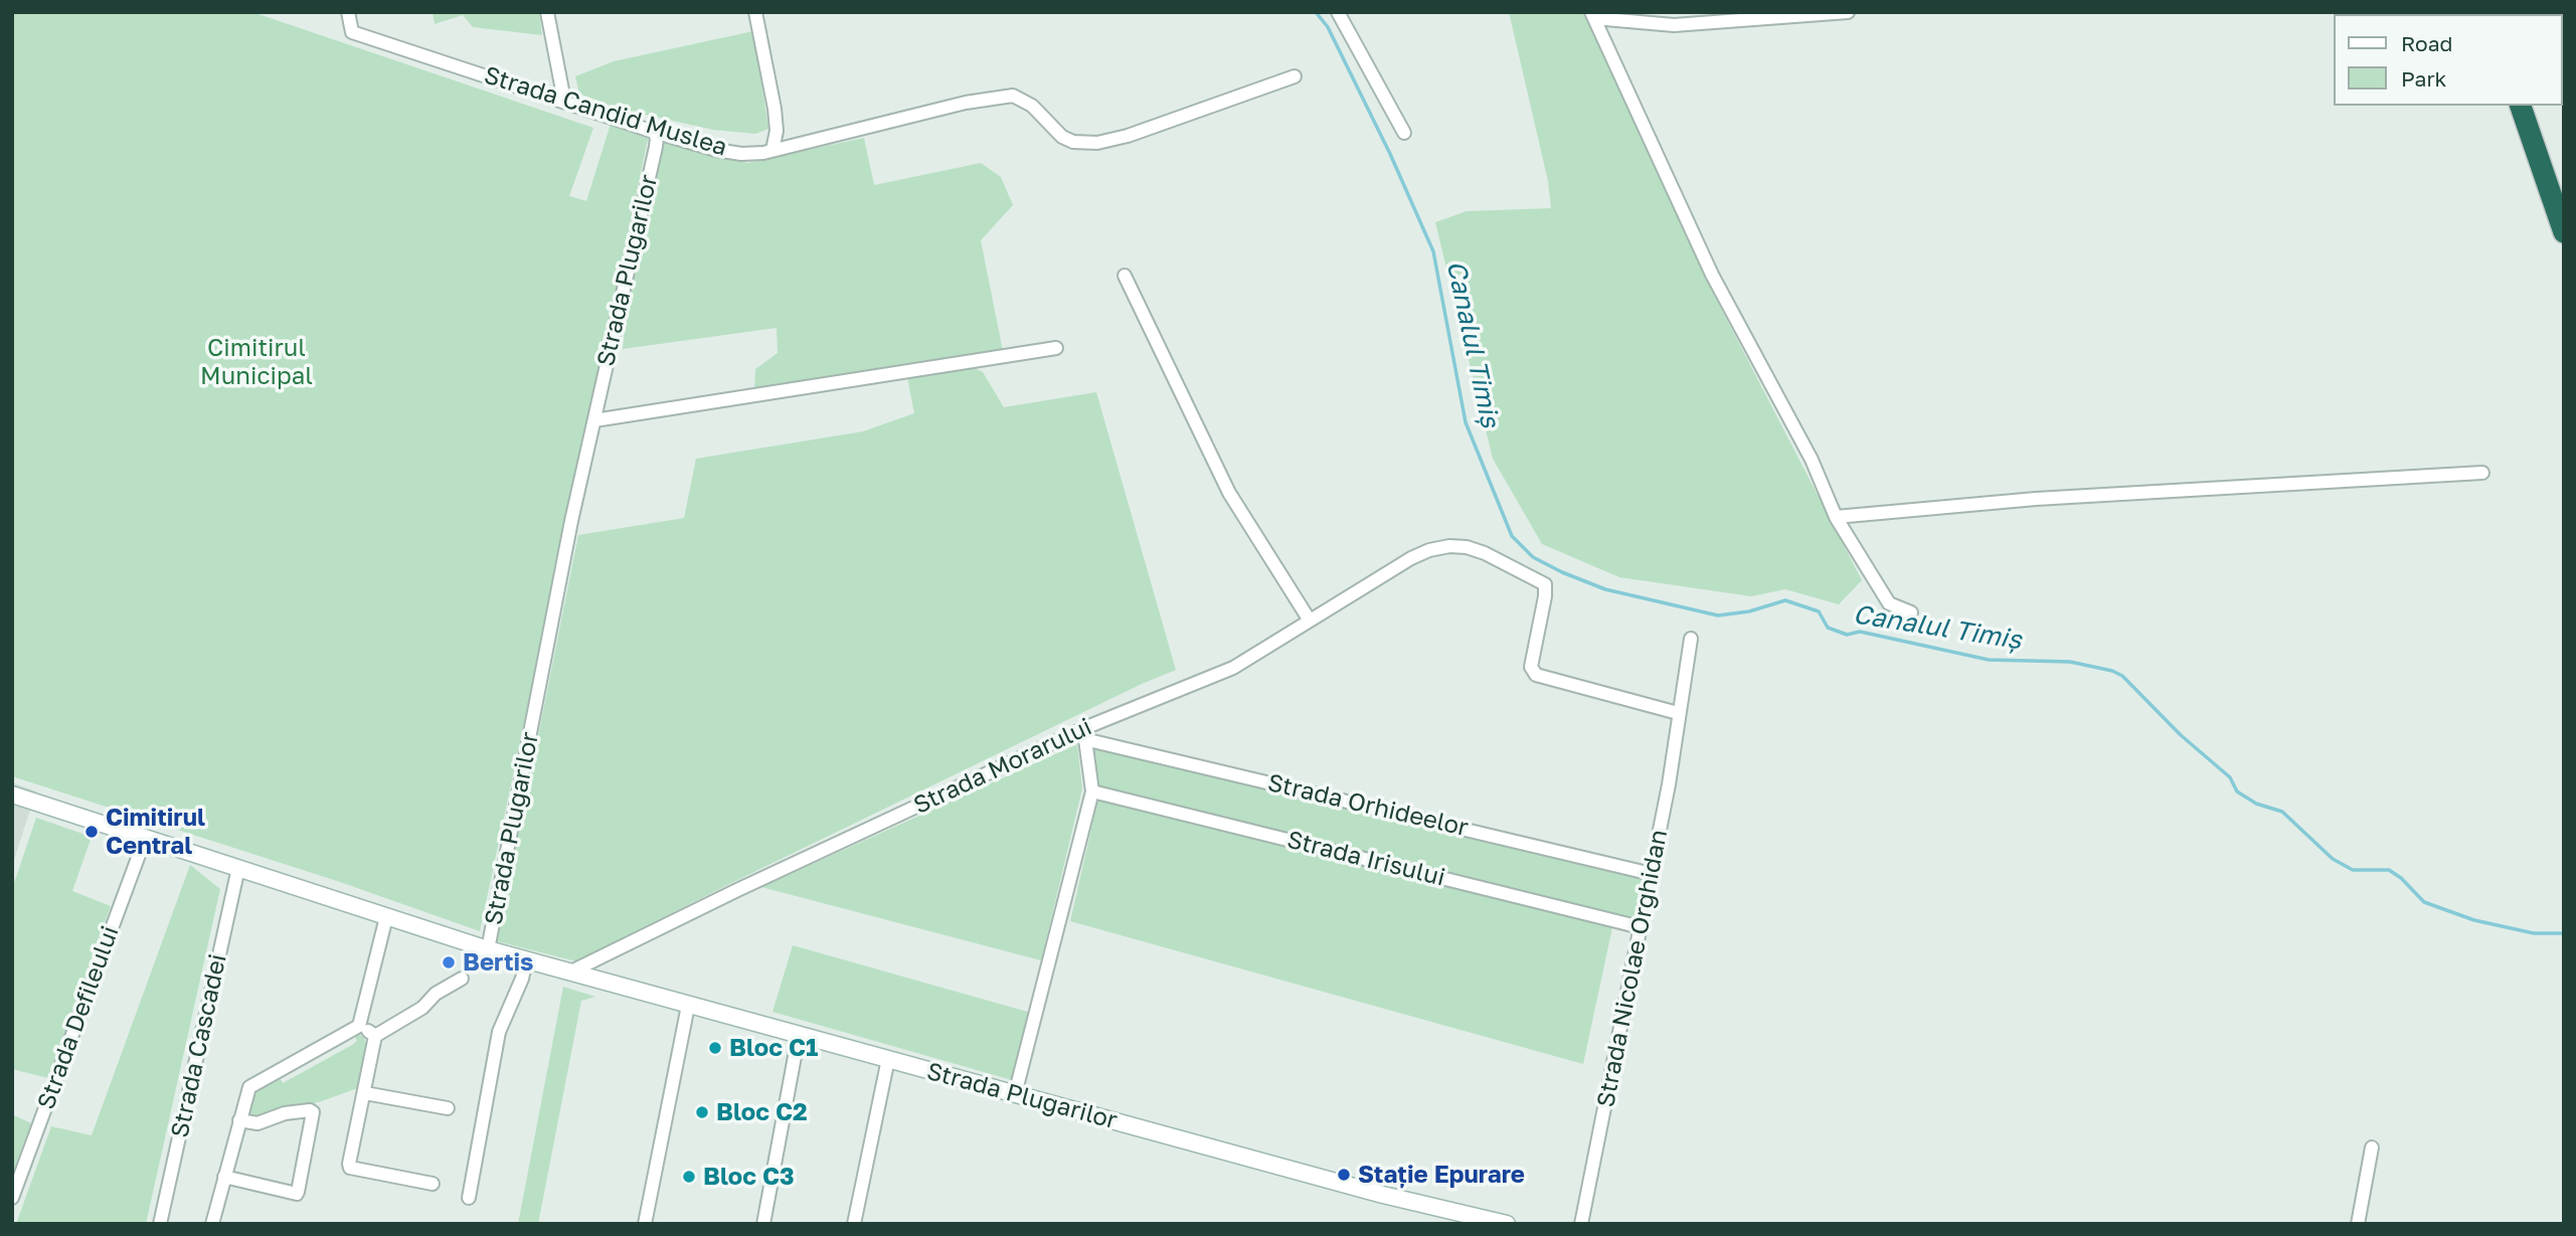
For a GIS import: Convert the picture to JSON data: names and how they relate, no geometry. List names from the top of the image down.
{
  "streets": {
    "street": [
      "Strada Candid Muslea",
      "Strada Plugarilor",
      "Strada Morarului",
      "Strada Orhideelor",
      "Strada Irisului",
      "Strada Nicolae Orghidan",
      "Strada Defileului",
      "Strada Cascadei"
    ]
  },
  "crossings": [
    ["Strada Candid Muslea", "Strada Plugarilor"],
    ["Strada Plugarilor", "Strada Morarului"],
    ["Strada Morarului", "Strada Orhideelor"],
    ["Strada Morarului", "Strada Nicolae Orghidan"],
    ["Strada Orhideelor", "Strada Nicolae Orghidan"],
    ["Strada Irisului", "Strada Nicolae Orghidan"]
  ],
  "water": ["Canalul Timiș"],
  "parks": ["Cimitirul Municipal"],
  "places": [
    "Cimitirul Central",
    "Bertis",
    "Bloc C1",
    "Bloc C2",
    "Stație Epurare",
    "Bloc C3"
  ],
  "legend": ["Road", "Park"]
}
